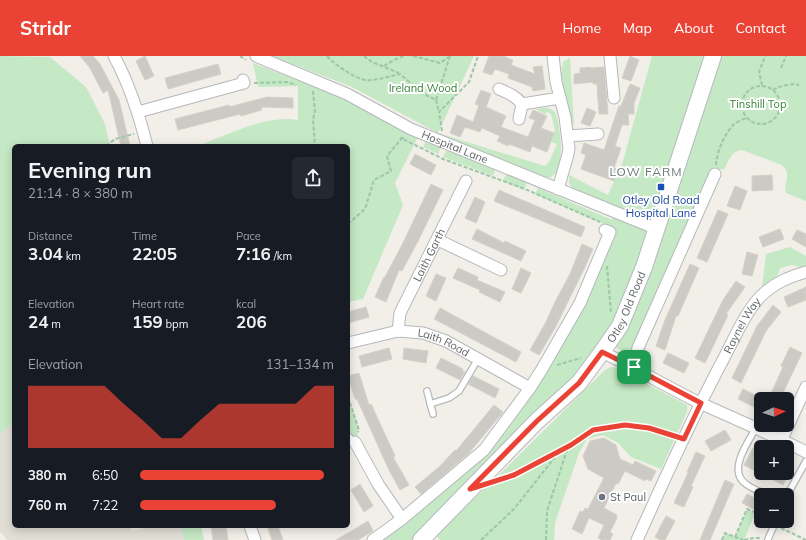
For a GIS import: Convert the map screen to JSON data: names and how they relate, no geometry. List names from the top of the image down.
{
  "streets": {
    "street": [
      "Hospital Lane",
      "Laith Garth",
      "Otley Old Road",
      "Raynel Way",
      "Laith Road"
    ]
  },
  "crossings": [
    ["Hospital Lane", "Otley Old Road"],
    ["Laith Garth", "Laith Road"]
  ],
  "districts": ["LOW FARM"],
  "parks": ["Ireland Wood", "Tinshill Top"],
  "places": {
    "transit": ["Otley Old Road Hospital Lane"],
    "other": ["St Paul"]
  },
  "north": "right",
  "page": {
    "header": "Stridr",
    "nav": [
      "Home",
      "Map",
      "About",
      "Contact"
    ],
    "heading": ["Evening run", "21:14 · 8 × 380 m"],
    "stats": [
      ["Distance", "3.04 km"],
      ["Time", "22:05"],
      ["Pace", "7:16 /km"],
      ["Elevation", "24 m"],
      ["Heart rate", "159 bpm"],
      ["kcal", "206"]
    ],
    "chart": ["Elevation", "131–134 m"],
    "map_buttons": ["+", "−"],
    "list": [
      {
        "name": "380 m",
        "note": "6:50"
      },
      {
        "name": "760 m",
        "note": "7:22"
      }
    ]
  }
}
